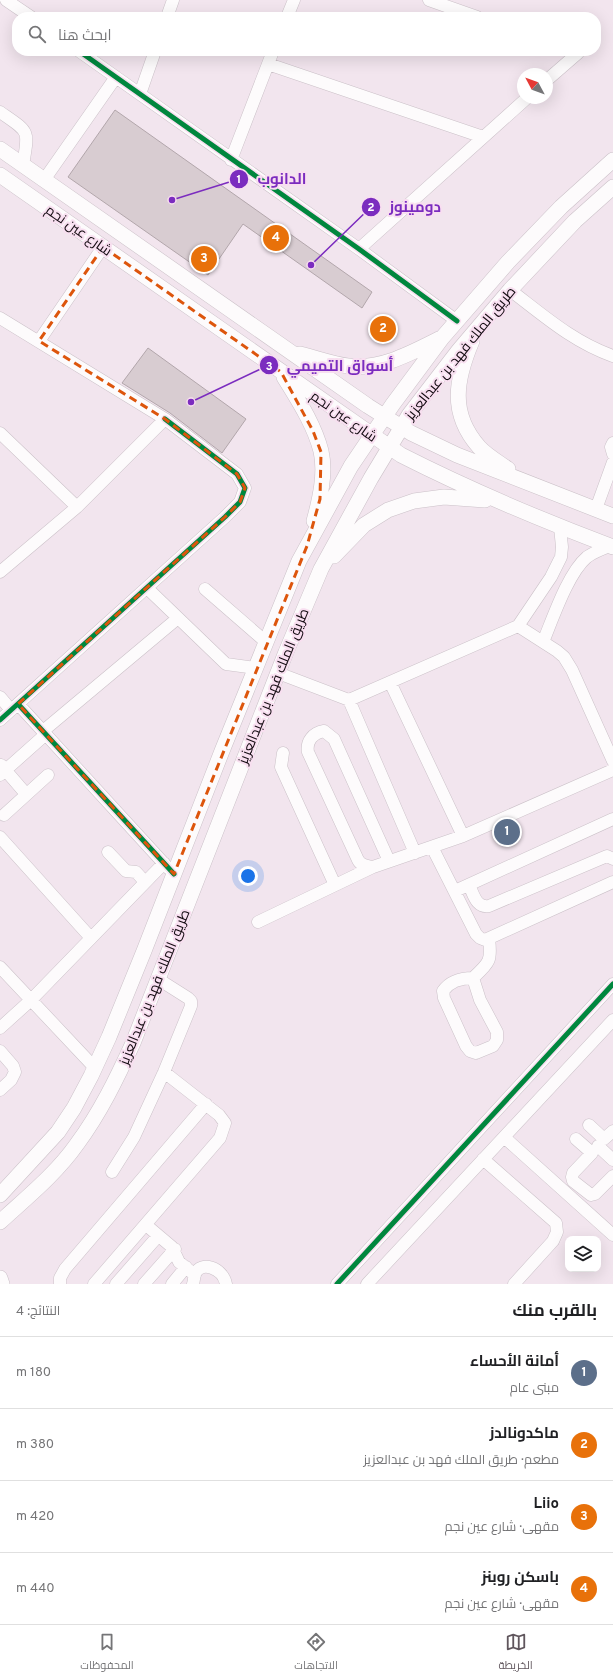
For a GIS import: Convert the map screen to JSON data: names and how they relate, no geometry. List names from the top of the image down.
{
  "streets": {
    "main road": ["شارع عين نجم", "طريق الملك فهد بن عبدالعزيز"]
  },
  "crossings": [
    ["شارع عين نجم", "طريق الملك فهد بن عبدالعزيز"]
  ],
  "places": ["الدانوب", "دومينوز", "أسواق التميمي"],
  "north": "top left",
  "page": {
    "search": "ابحث هنا",
    "pins": [
      "4",
      "3",
      "2",
      "1"
    ],
    "heading": ["بالقرب منك", "النتائج: 4"],
    "list": [
      {
        "mark": "1",
        "name": "أمانة الأحساء",
        "note": "مبنى عام",
        "value": "180 m"
      },
      {
        "mark": "2",
        "name": "ماكدونالدز",
        "note": "مطعم · طريق الملك فهد بن عبدالعزيز",
        "value": "380 m"
      },
      {
        "mark": "3",
        "name": "Liio",
        "note": "مقهى · شارع عين نجم",
        "value": "420 m"
      },
      {
        "mark": "4",
        "name": "باسكن روبنز",
        "note": "مقهى · شارع عين نجم",
        "value": "440 m"
      }
    ],
    "nav": ["الخريطة", "الاتجاهات", "المحفوظات"]
  }
}
